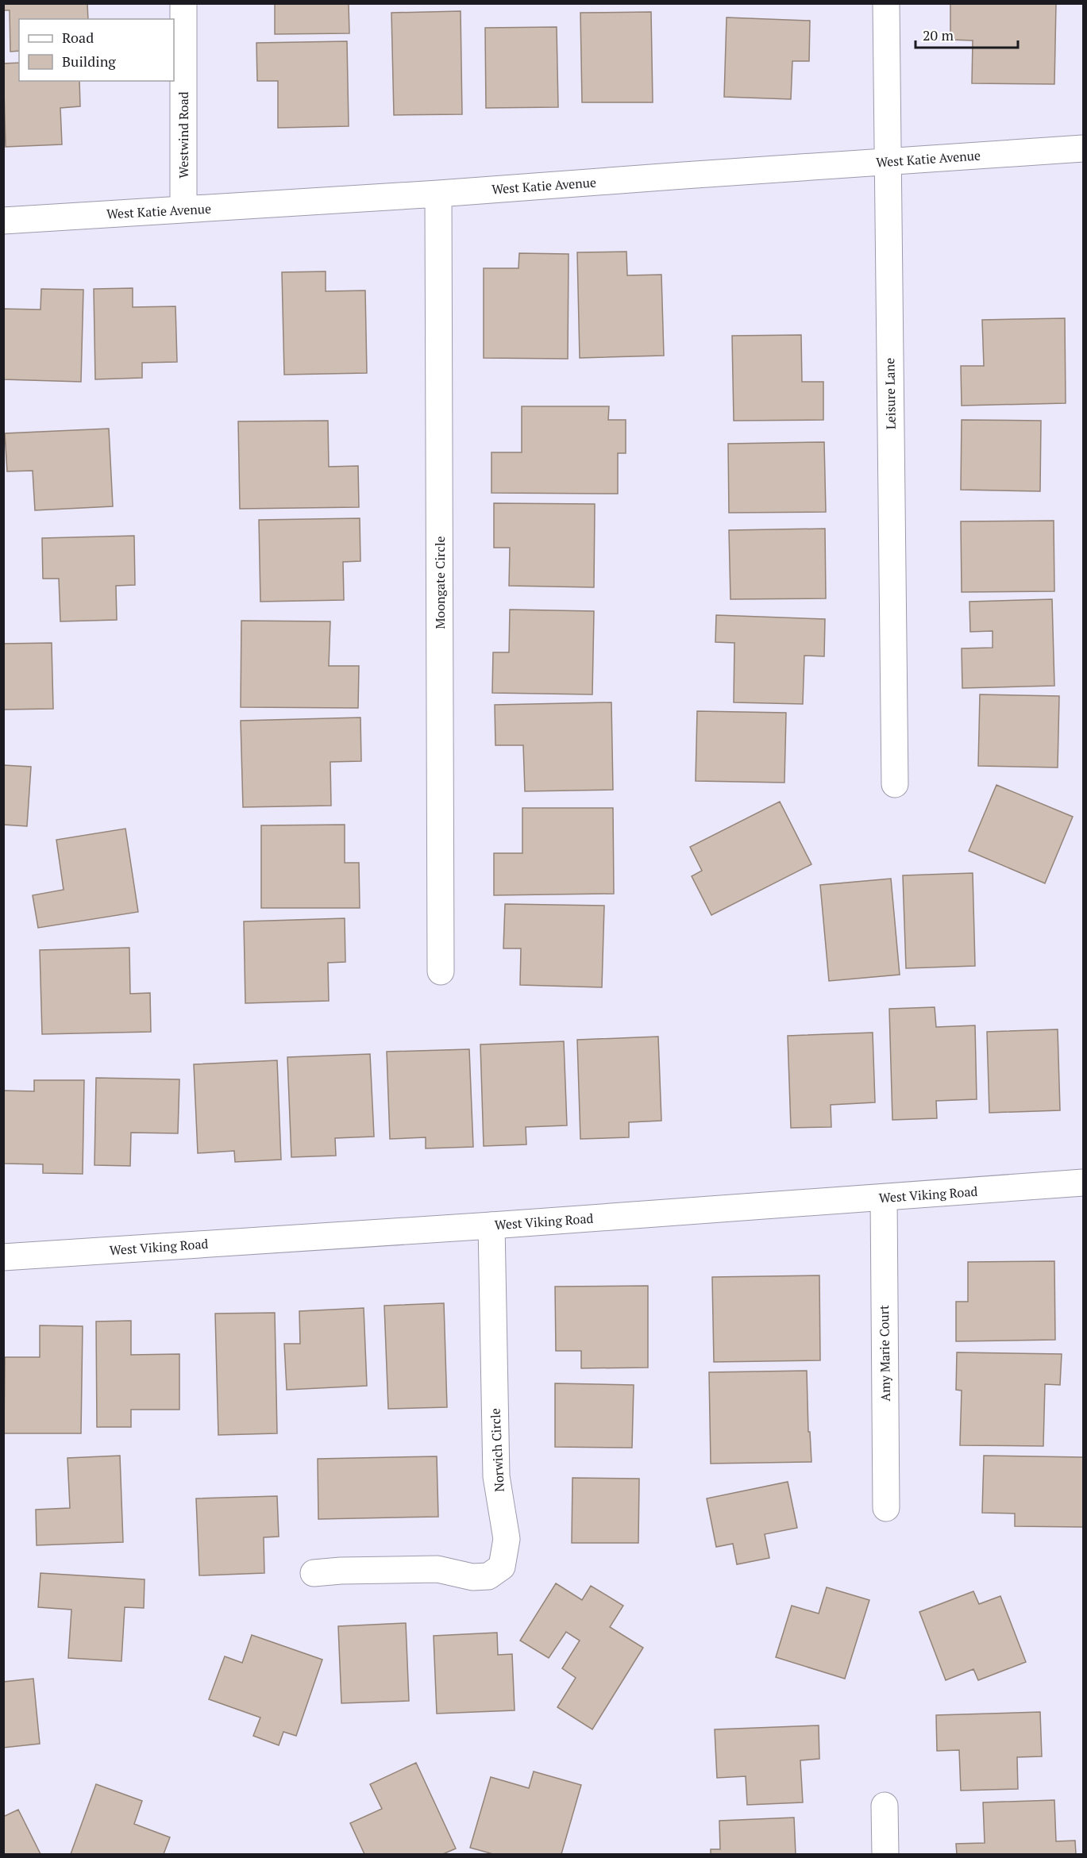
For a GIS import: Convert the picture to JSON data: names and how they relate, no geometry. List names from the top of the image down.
{
  "streets": {
    "street": [
      "Westwind Road",
      "West Katie Avenue",
      "Leisure Lane",
      "Moongate Circle",
      "West Viking Road",
      "Amy Marie Court",
      "Norwich Circle"
    ]
  },
  "crossings": [
    ["Westwind Road", "West Katie Avenue"],
    ["West Katie Avenue", "Leisure Lane"],
    ["West Katie Avenue", "Moongate Circle"],
    ["West Viking Road", "Amy Marie Court"],
    ["West Viking Road", "Norwich Circle"]
  ],
  "legend": ["Road", "Building"],
  "scale_bar": "20 m"
}
